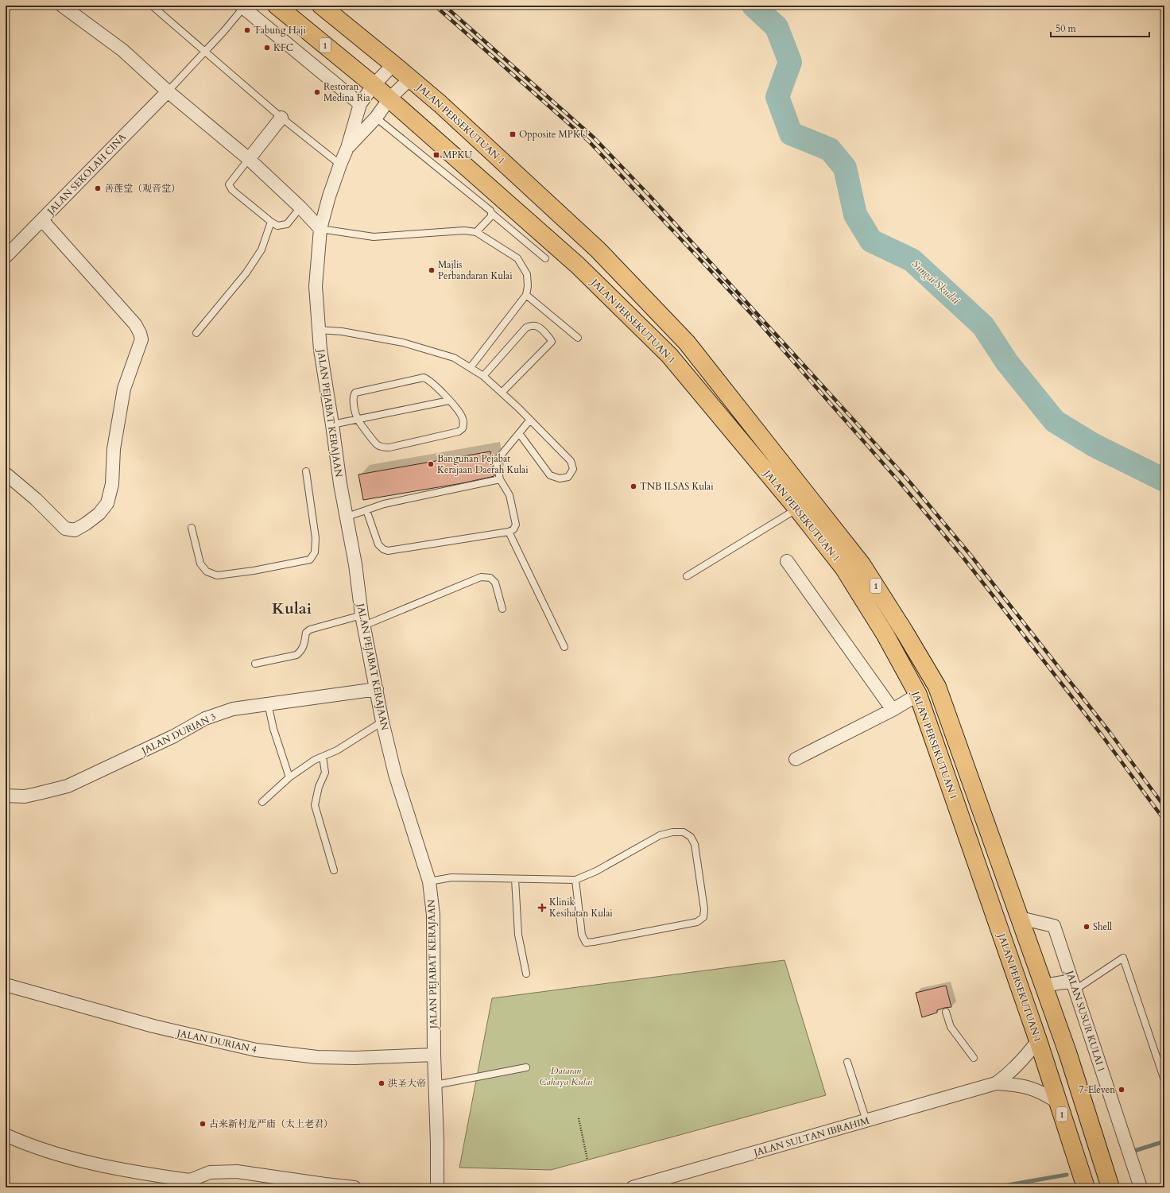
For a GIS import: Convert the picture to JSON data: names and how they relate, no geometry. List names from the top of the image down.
{
  "streets": {
    "highway": ["1", "JALAN PERSEKUTUAN 1"],
    "street": [
      "JALAN SEKOLAH CINA",
      "JALAN PEJABAT KERAJAAN",
      "JALAN DURIAN 3",
      "JALAN SUSUR KULAI 1",
      "JALAN DURIAN 4",
      "JALAN SULTAN IBRAHIM"
    ]
  },
  "crossings": [
    ["JALAN PERSEKUTUAN 1", "JALAN PEJABAT KERAJAAN"],
    ["JALAN PERSEKUTUAN 1", "JALAN SUSUR KULAI 1"],
    ["JALAN PERSEKUTUAN 1", "JALAN SULTAN IBRAHIM"],
    ["JALAN PEJABAT KERAJAAN", "JALAN DURIAN 3"],
    ["JALAN PEJABAT KERAJAAN", "JALAN DURIAN 4"]
  ],
  "districts": ["Kulai"],
  "water": ["Sungai Skudai"],
  "parks": ["Dataran Cahaya Kulai"],
  "places": {
    "other": [
      "Tabung Haji",
      "KFC",
      "Restoran Medina Ria",
      "善莲堂（观音堂）",
      "Majlis Perbandaran Kulai",
      "Bangunan Pejabat Kerajaan Daerah Kulai",
      "TNB ILSAS Kulai",
      "Shell",
      "洪圣大帝",
      "7-Eleven",
      "古来新村龙严庙（太上老君）"
    ],
    "transit": ["Opposite MPKU", "MPKU"],
    "health": ["Klinik Kesihatan Kulai"]
  },
  "scale_bar": "50 m"
}
